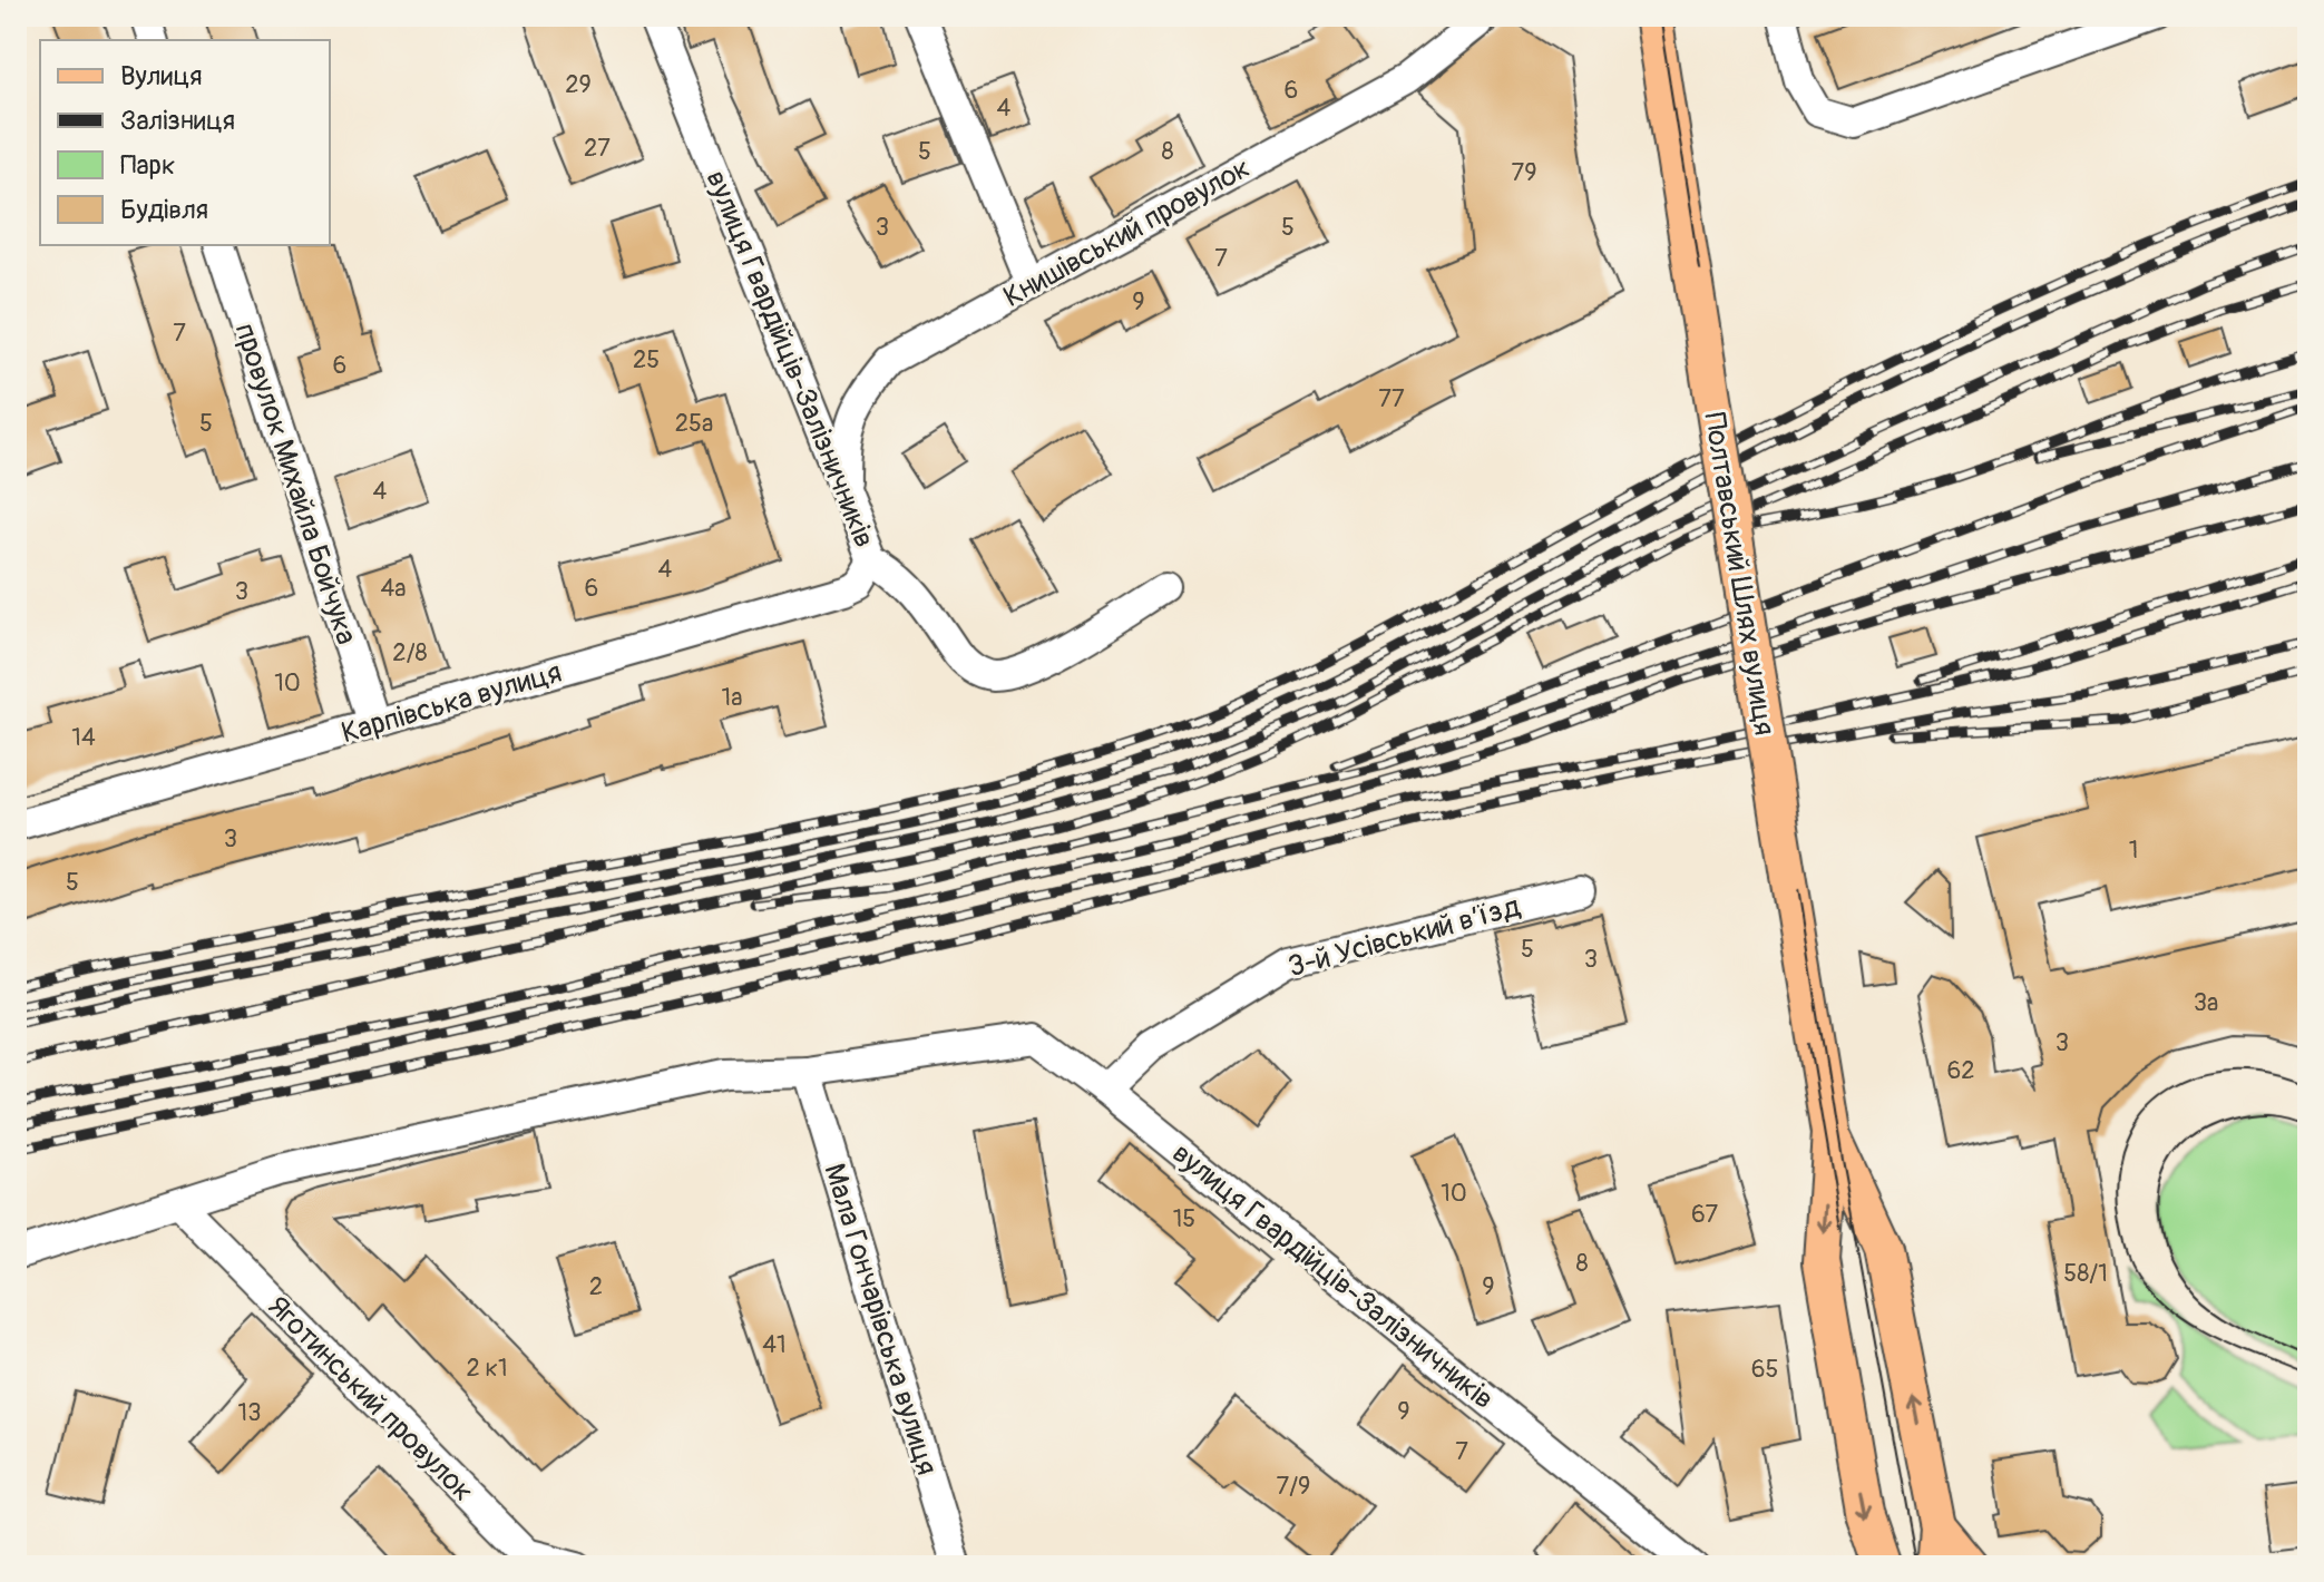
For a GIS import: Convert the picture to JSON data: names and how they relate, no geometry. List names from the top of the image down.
{
  "streets": {
    "main road": ["Полтавський Шлях вулиця"],
    "street": [
      "Книшівський провулок",
      "вулиця Гвардійців-Залізничників",
      "провулок Михайла Бойчука",
      "Карпівська вулиця",
      "3-й Усівський в’їзд",
      "Мала Гончарівська вулиця",
      "Яготинський провулок"
    ]
  },
  "crossings": [
    ["Книшівський провулок", "вулиця Гвардійців-Залізничників"],
    ["вулиця Гвардійців-Залізничників", "Карпівська вулиця"],
    ["вулиця Гвардійців-Залізничників", "3-й Усівський в’їзд"],
    ["вулиця Гвардійців-Залізничників", "Мала Гончарівська вулиця"],
    ["вулиця Гвардійців-Залізничників", "Яготинський провулок"],
    ["провулок Михайла Бойчука", "Карпівська вулиця"]
  ],
  "house_numbers": [
    "29",
    "6",
    "4",
    "27",
    "5",
    "8",
    "79",
    "3",
    "5",
    "7",
    "9",
    "7",
    "25",
    "6",
    "77",
    "5",
    "25а",
    "4",
    "4",
    "4а",
    "6",
    "3",
    "2/8",
    "10",
    "1а",
    "14",
    "3",
    "1",
    "5",
    "5",
    "3",
    "3а",
    "3",
    "62",
    "10",
    "67",
    "15",
    "8",
    "58/1",
    "2",
    "9",
    "41",
    "2 к1",
    "65",
    "9",
    "13",
    "7",
    "7/9"
  ],
  "legend": [
    "Вулиця",
    "Залізниця",
    "Парк",
    "Будівля"
  ]
}
